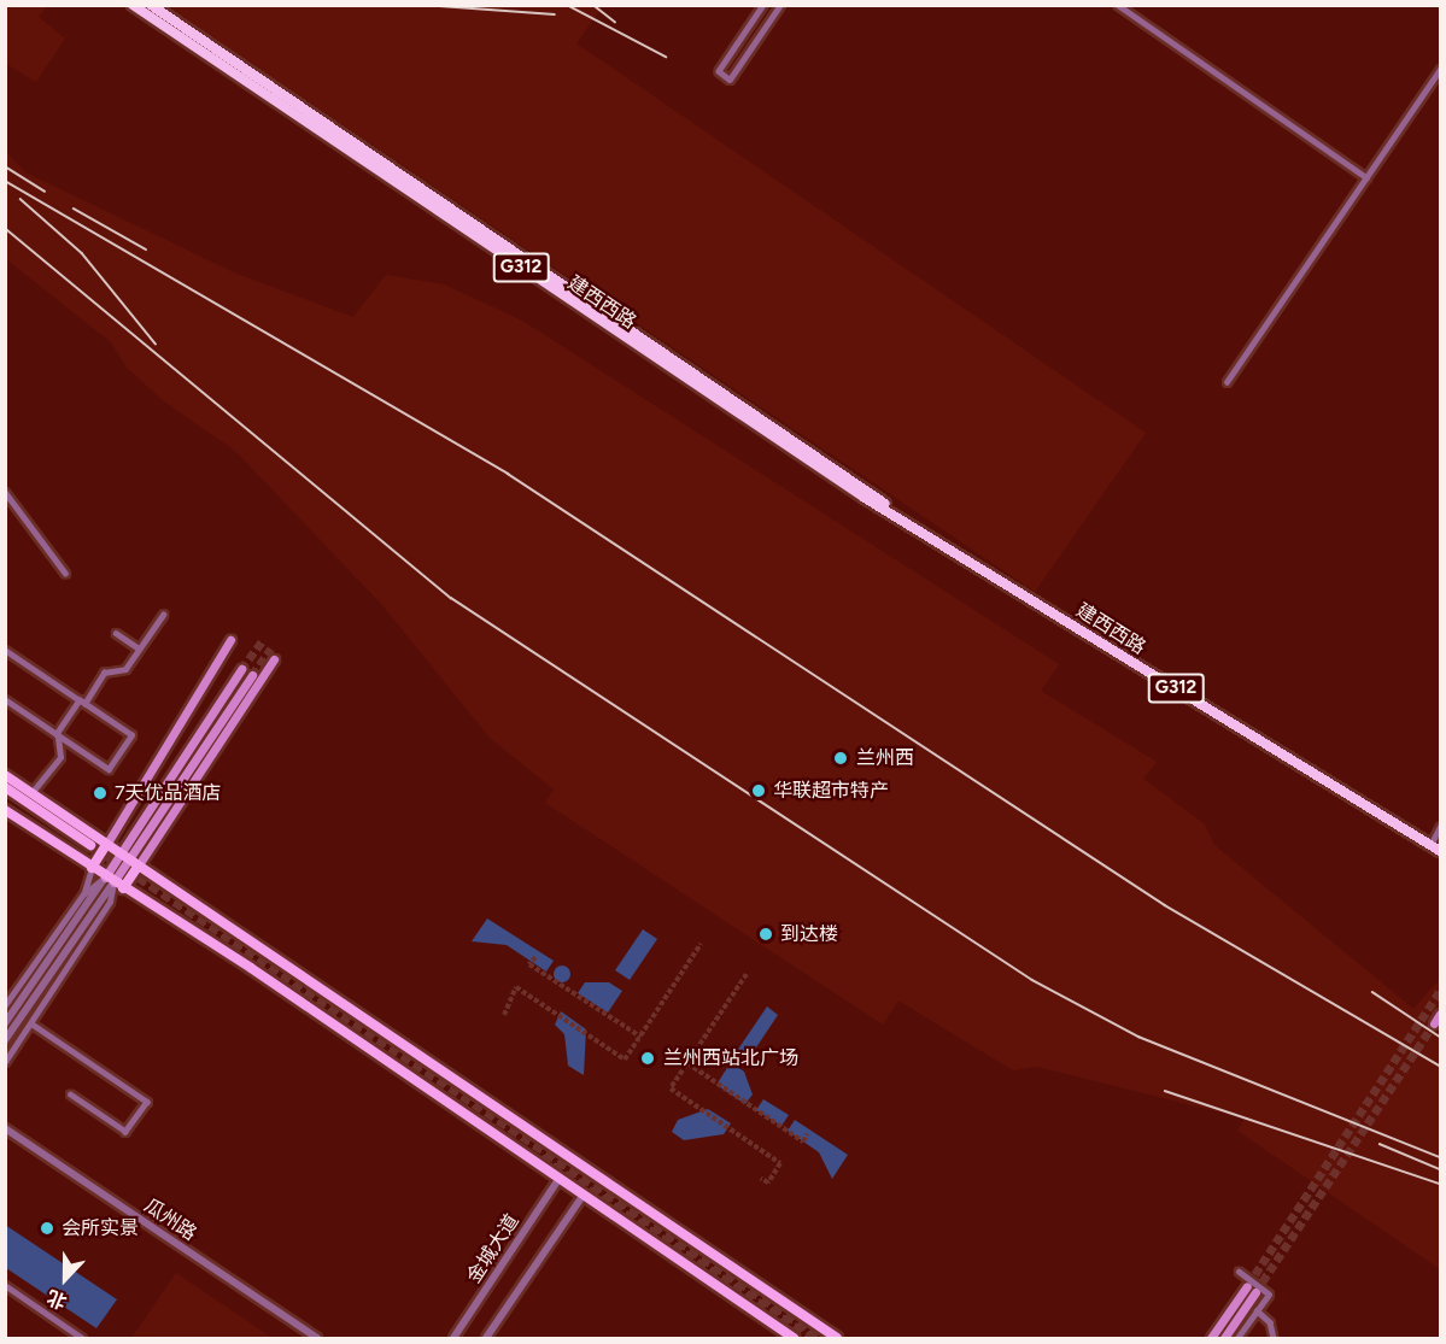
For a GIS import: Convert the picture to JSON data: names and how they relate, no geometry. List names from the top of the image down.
{
  "streets": {
    "highway": ["G312", "建西西路"],
    "street": ["瓜州路", "金城大道"]
  },
  "places": [
    "兰州西",
    "华联超市特产",
    "7天优品酒店",
    "到达楼",
    "兰州西站北广场",
    "会所实景"
  ],
  "north": "bottom"
}
